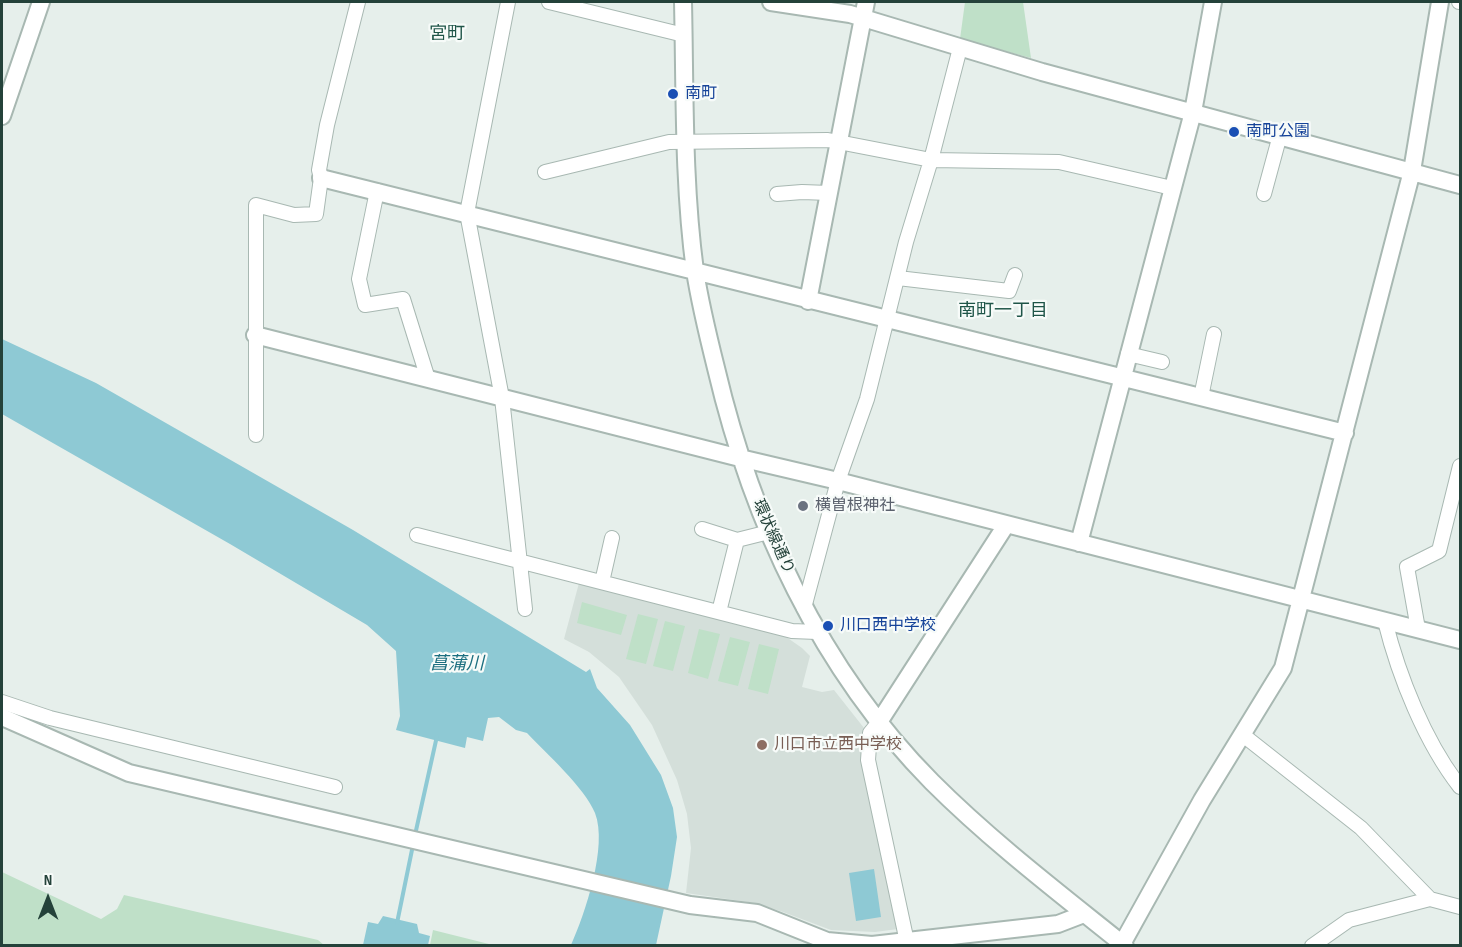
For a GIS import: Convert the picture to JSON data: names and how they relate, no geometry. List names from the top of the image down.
{
  "streets": {
    "street": ["環状線通り"]
  },
  "districts": ["宮町", "南町一丁目"],
  "water": ["菖蒲川"],
  "places": [
    "南町",
    "南町公園",
    "横曽根神社",
    "川口西中学校",
    "川口市立西中学校"
  ],
  "north": "top"
}
